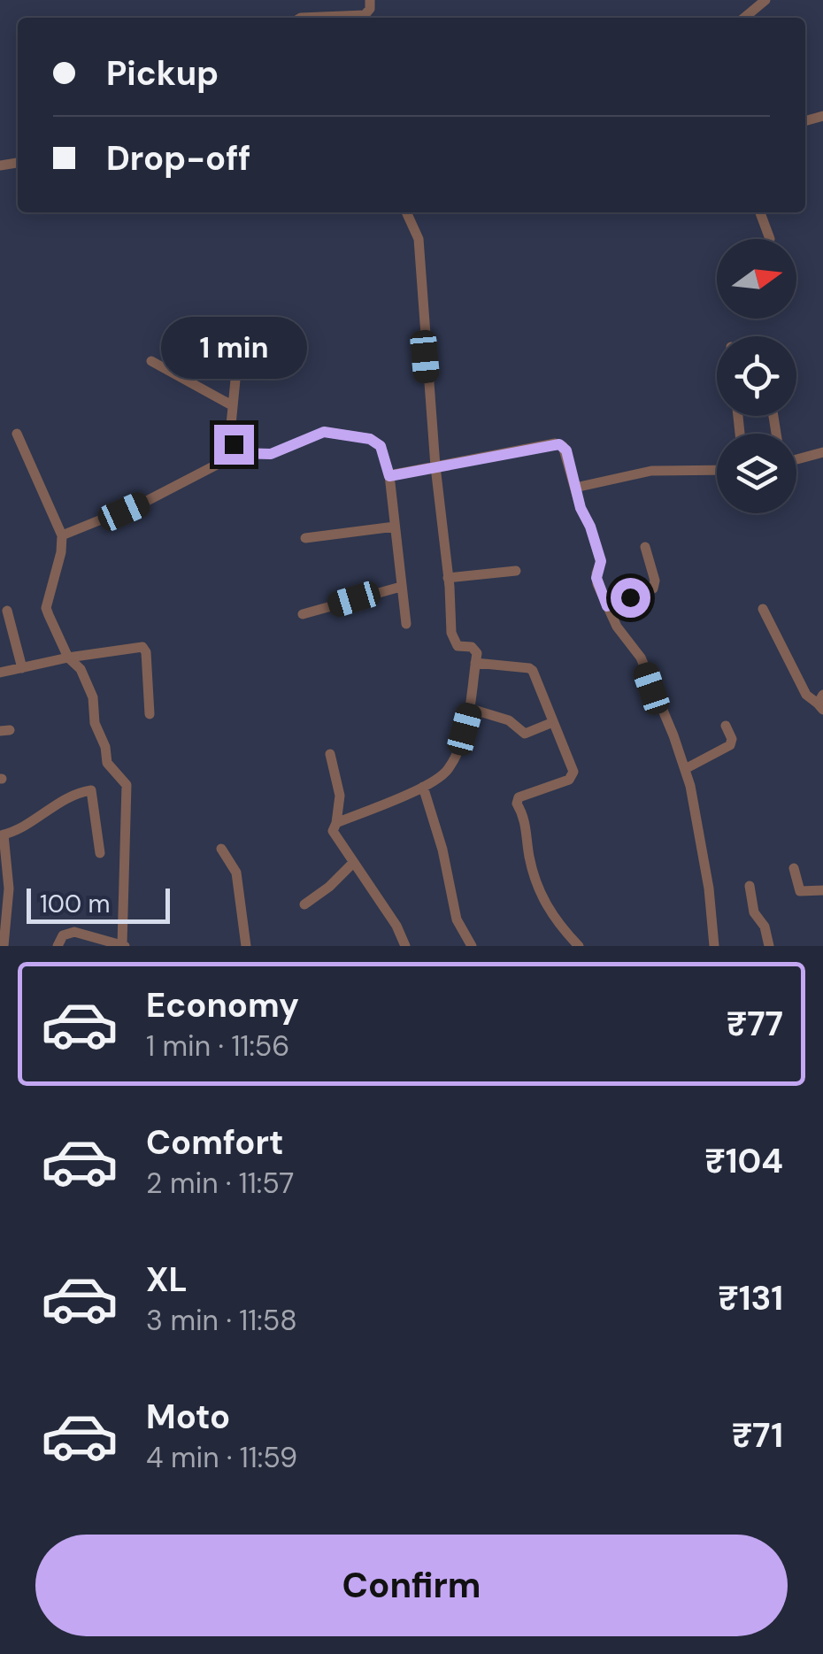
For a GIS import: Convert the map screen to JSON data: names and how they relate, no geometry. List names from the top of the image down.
{
  "scale_bar": "100 m",
  "north": "right",
  "page": {
    "banner": ["Pickup", "Drop-off"],
    "bubble": "1 min",
    "scale": "100 m",
    "list": [
      {
        "name": "Economy",
        "note": "1 min · 11:56",
        "value": "₹77"
      },
      {
        "name": "Comfort",
        "note": "2 min · 11:57",
        "value": "₹104"
      },
      {
        "name": "XL",
        "note": "3 min · 11:58",
        "value": "₹131"
      },
      {
        "name": "Moto",
        "note": "4 min · 11:59",
        "value": "₹71"
      }
    ],
    "buttons": "Confirm"
  }
}
